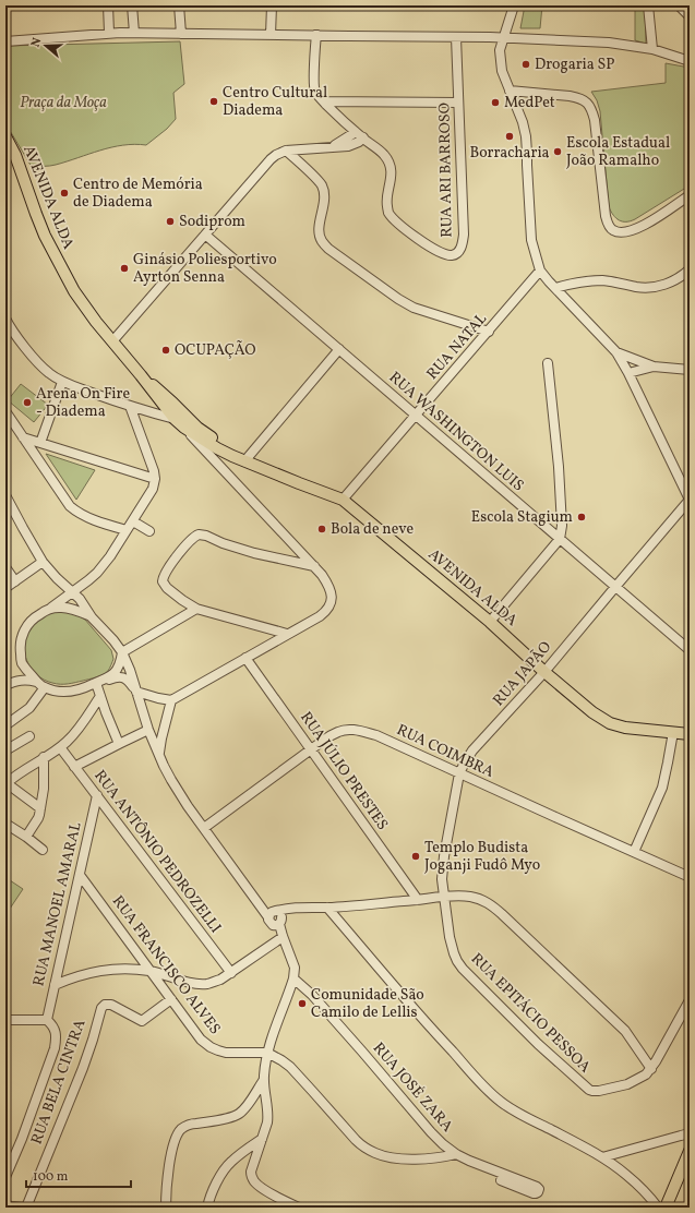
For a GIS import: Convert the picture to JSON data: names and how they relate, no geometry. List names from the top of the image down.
{
  "streets": {
    "main road": ["AVENIDA ALDA"],
    "street": [
      "RUA ARI BARROSO",
      "RUA NATAL",
      "RUA WASHINGTON LUIS",
      "RUA JAPÃO",
      "RUA COIMBRA",
      "RUA JÚLIO PRESTES",
      "RUA ANTÔNIO PEDROZELLI",
      "RUA MANOEL AMARAL",
      "RUA FRANCISCO ALVES",
      "RUA EPITÁCIO PESSOA",
      "RUA BELA CINTRA",
      "RUA JOSÉ ZARA"
    ]
  },
  "crossings": [
    ["AVENIDA ALDA", "RUA NATAL"],
    ["AVENIDA ALDA", "RUA JAPÃO"],
    ["RUA NATAL", "RUA WASHINGTON LUIS"],
    ["RUA WASHINGTON LUIS", "RUA JAPÃO"],
    ["RUA JAPÃO", "RUA COIMBRA"],
    ["RUA JAPÃO", "RUA EPITÁCIO PESSOA"],
    ["RUA COIMBRA", "RUA JÚLIO PRESTES"],
    ["RUA ANTÔNIO PEDROZELLI", "RUA MANOEL AMARAL"],
    ["RUA MANOEL AMARAL", "RUA FRANCISCO ALVES"],
    ["RUA FRANCISCO ALVES", "RUA BELA CINTRA"]
  ],
  "parks": ["Praça da Moça"],
  "places": [
    "Drogaria SP",
    "Centro Cultural Diadema",
    "MedPet",
    "Borracharia",
    "Escola Estadual João Ramalho",
    "Centro de Memória de Diadema",
    "Sodiprom",
    "Ginásio Poliesportivo Ayrton Senna",
    "OCUPAÇÃO",
    "Arena On Fire - Diadema",
    "Escola Stagium",
    "Bola de neve",
    "Templo Budista Joganji Fudô Myo",
    "Comunidade São Camilo de Lellis"
  ],
  "scale_bar": "100 m",
  "north": "left"
}
